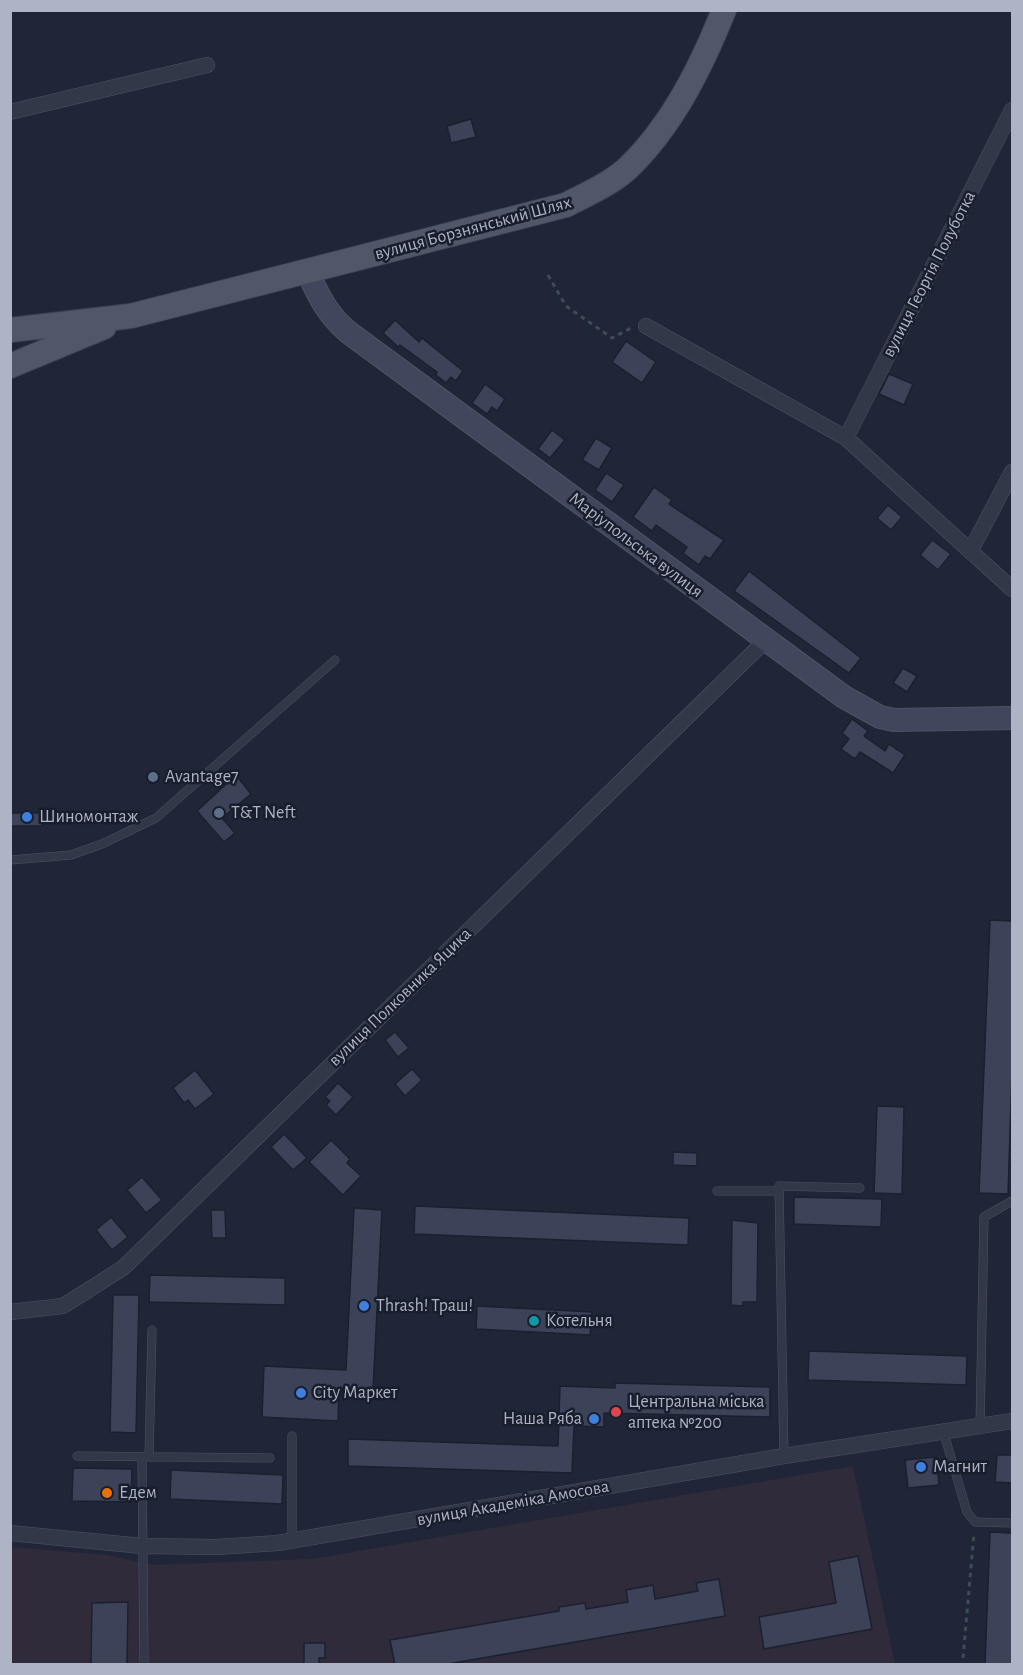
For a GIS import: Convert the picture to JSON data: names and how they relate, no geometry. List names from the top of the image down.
{
  "streets": {
    "main road": ["вулиця Борзнянський Шлях"],
    "street": [
      "вулиця Георгія Полуботка",
      "Маріупольська вулиця",
      "вулиця Полковника Яцика",
      "вулиця Академіка Амосова"
    ]
  },
  "crossings": [
    ["вулиця Борзнянський Шлях", "Маріупольська вулиця"],
    ["Маріупольська вулиця", "вулиця Полковника Яцика"]
  ],
  "places": [
    "Avantage7",
    "T&T Neft",
    "Шиномонтаж",
    "Thrash! Траш!",
    "Котельня",
    "City Маркет",
    "Центральна міська аптека №200",
    "Наша Ряба",
    "Магнит",
    "Едем"
  ]
}
